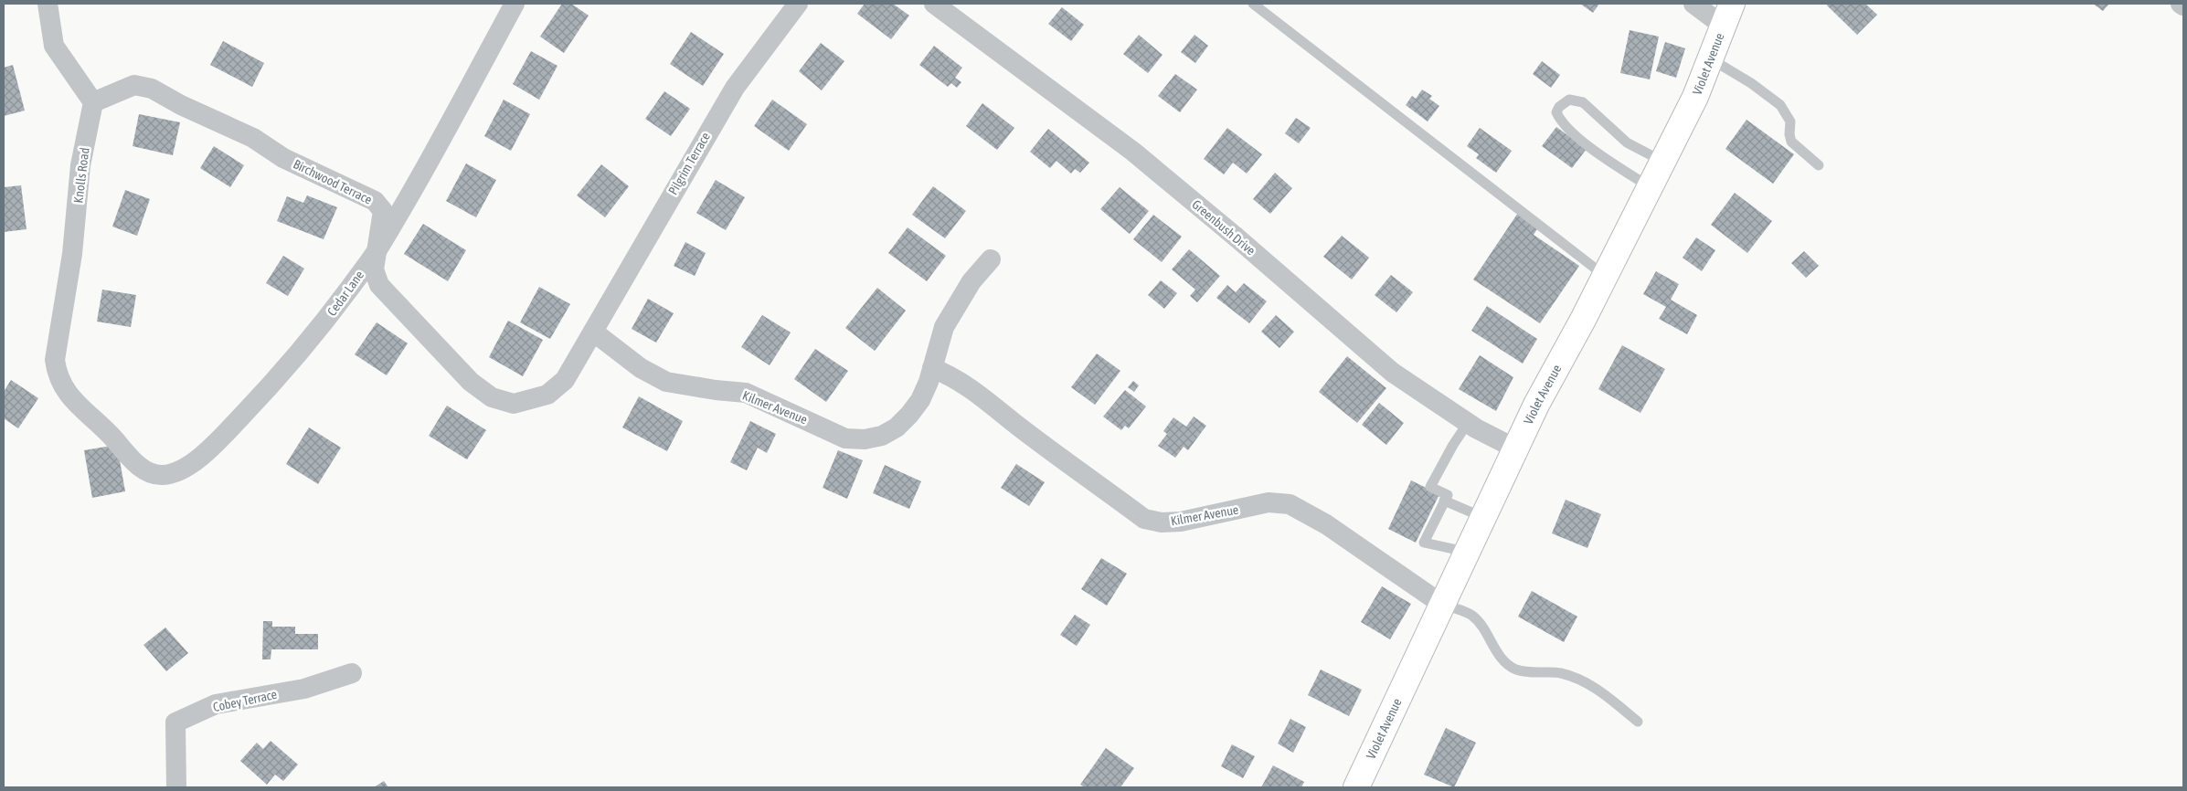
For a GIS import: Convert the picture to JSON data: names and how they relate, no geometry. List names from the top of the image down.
{
  "streets": {
    "main road": ["Violet Avenue"],
    "street": [
      "Pilgrim Terrace",
      "Knolls Road",
      "Birchwood Terrace",
      "Greenbush Drive",
      "Cedar Lane",
      "Kilmer Avenue",
      "Cobey Terrace"
    ]
  },
  "crossings": [
    ["Violet Avenue", "Greenbush Drive"],
    ["Violet Avenue", "Kilmer Avenue"],
    ["Pilgrim Terrace", "Birchwood Terrace"],
    ["Pilgrim Terrace", "Kilmer Avenue"],
    ["Knolls Road", "Birchwood Terrace"],
    ["Knolls Road", "Cedar Lane"],
    ["Birchwood Terrace", "Cedar Lane"],
    ["Birchwood Terrace", "Kilmer Avenue"]
  ]
}
